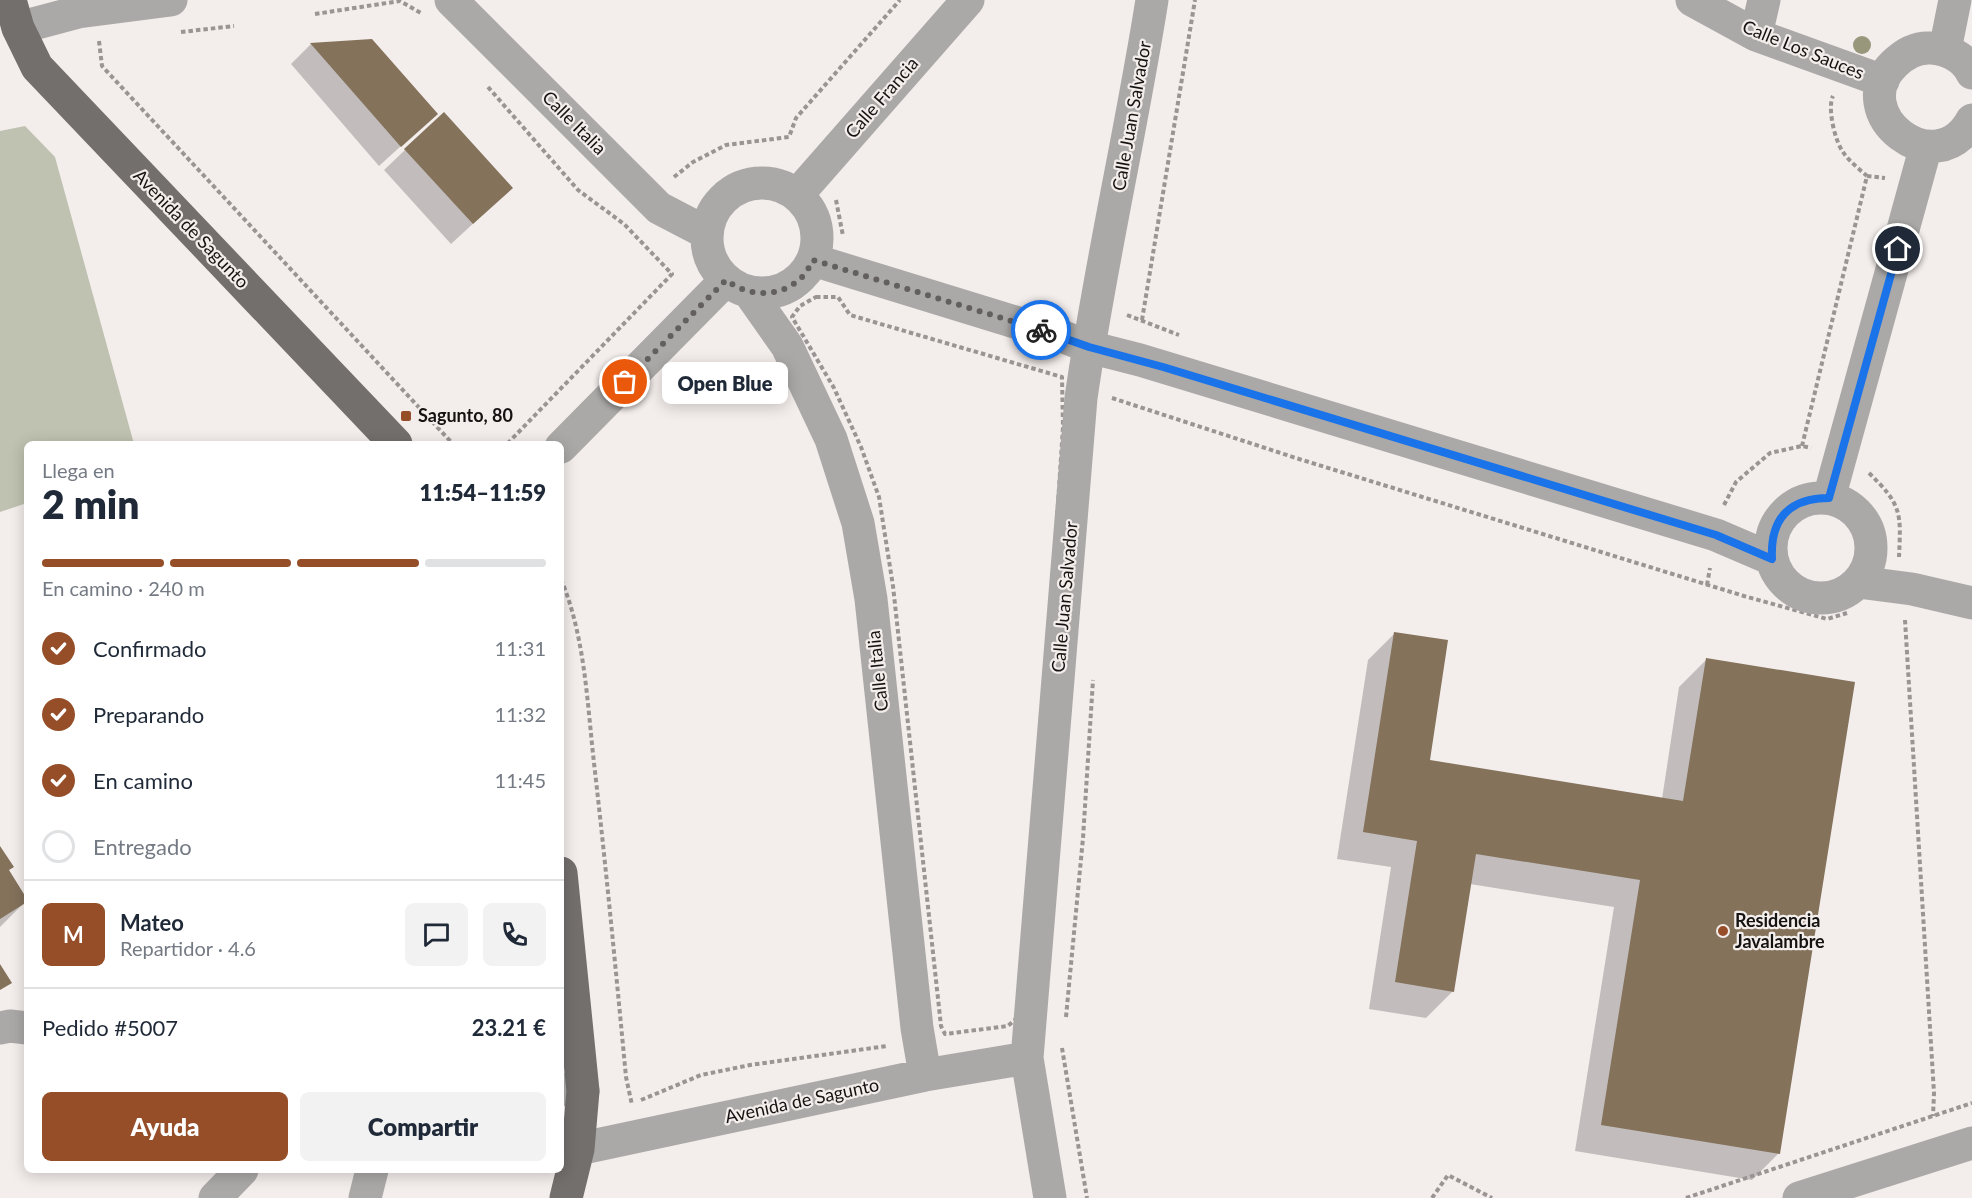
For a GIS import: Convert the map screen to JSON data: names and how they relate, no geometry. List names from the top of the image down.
{
  "streets": {
    "main road": ["Avenida de Sagunto"],
    "street": [
      "Calle Los Sauces",
      "Calle Francia",
      "Calle Juan Salvador",
      "Calle Italia"
    ]
  },
  "crossings": [
    ["Calle Francia", "Calle Italia"],
    ["Calle Juan Salvador", "Avenida de Sagunto"],
    ["Calle Italia", "Avenida de Sagunto"]
  ],
  "places": {
    "other": ["Open Blue", "Residencia Javalambre"],
    "transit": ["Sagunto, 80"]
  },
  "page": {
    "bubble": "Open Blue",
    "heading": ["2 min", "Llega en", "11:54–11:59"],
    "panel": [
      "Mateo",
      "Repartidor · 4.6",
      "Pedido #5007",
      "23.21 €"
    ],
    "bar": "En camino · 240 m",
    "list": [
      ["Confirmado", "11:31"],
      ["Preparando", "11:32"],
      ["En camino", "11:45"],
      "Entregado"
    ],
    "round": "M",
    "buttons": ["Ayuda", "Compartir"]
  }
}
